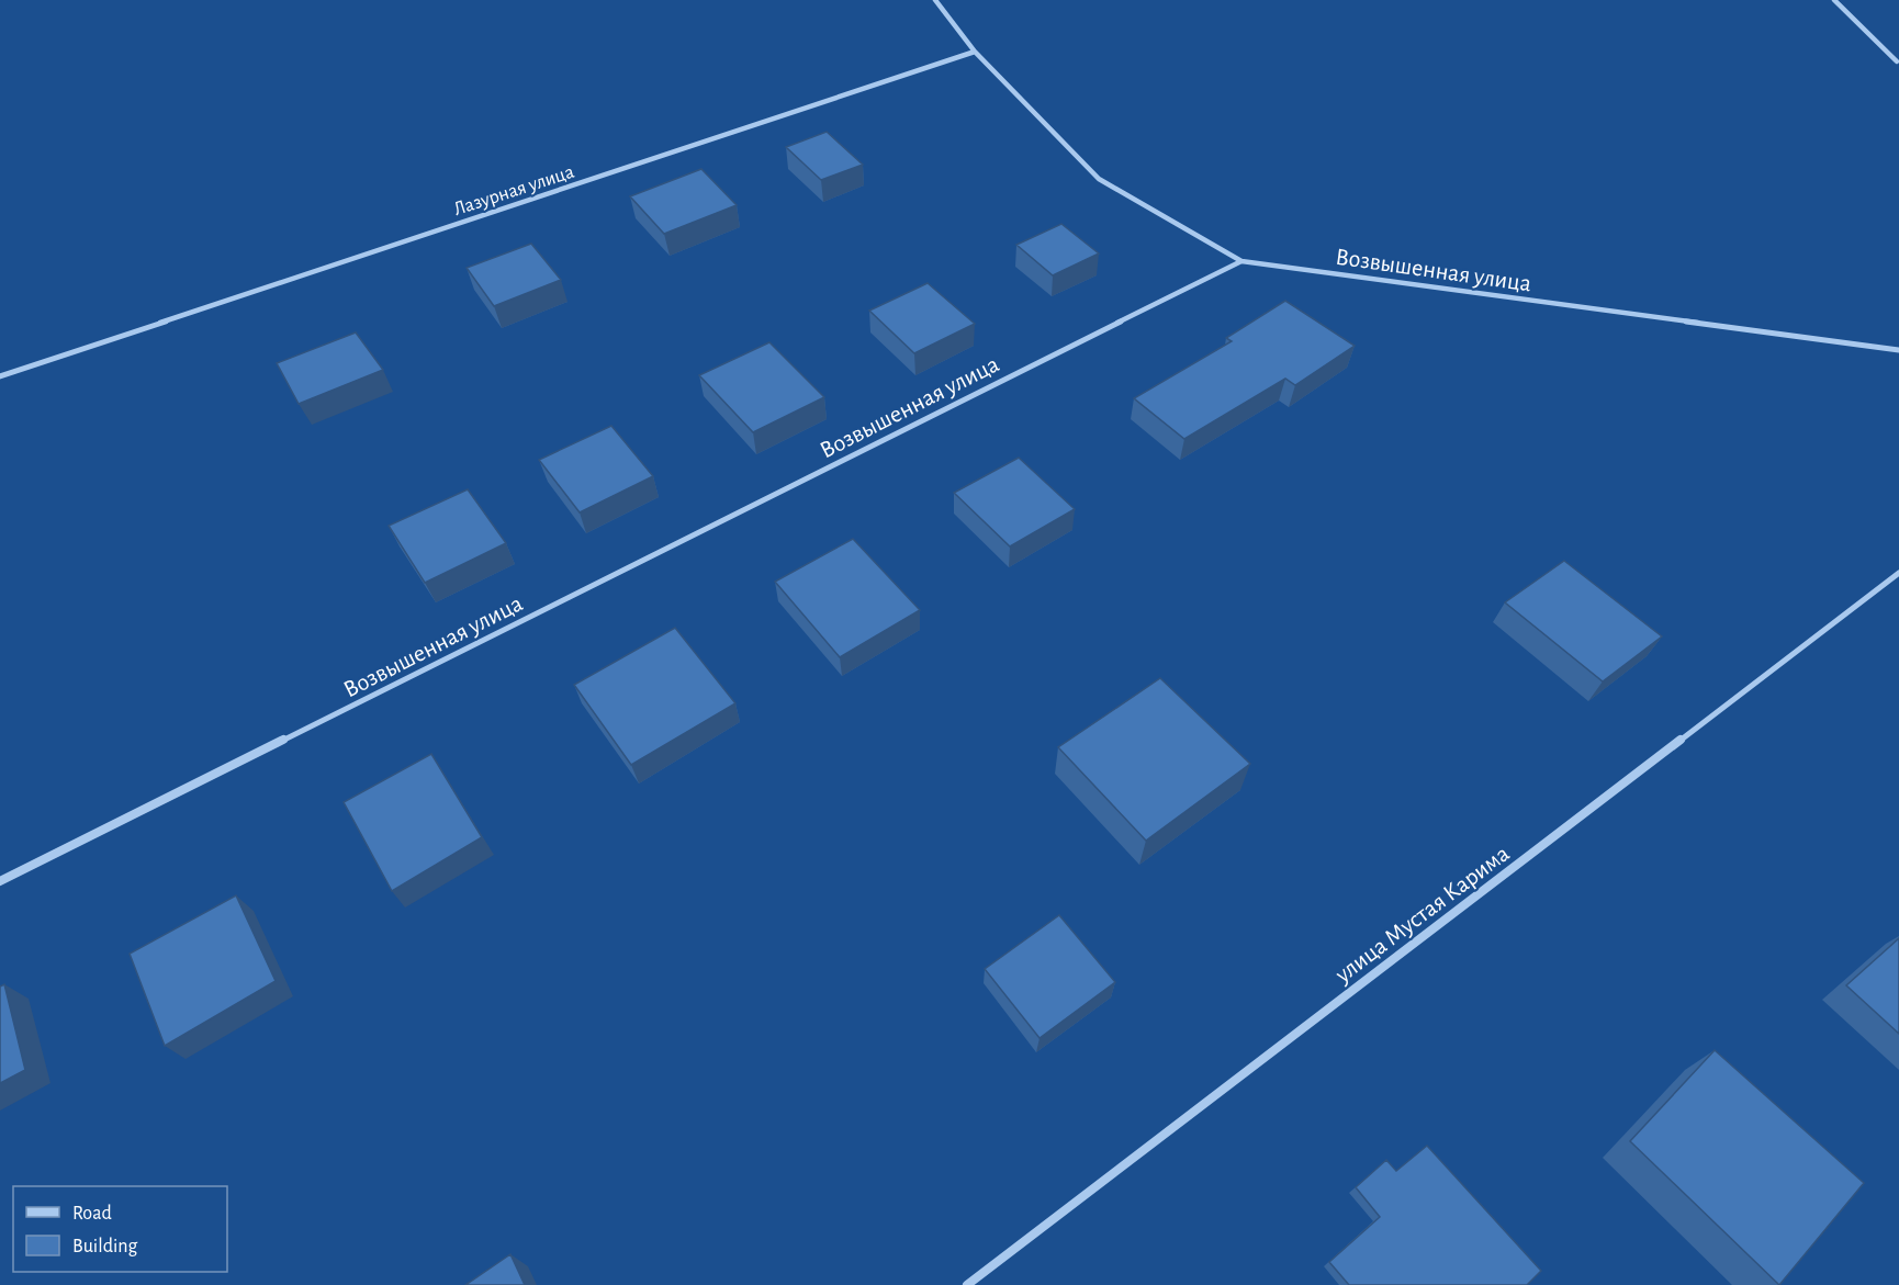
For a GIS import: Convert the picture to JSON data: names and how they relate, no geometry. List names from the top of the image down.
{
  "streets": {
    "street": ["Лазурная улица", "Возвышенная улица", "улица Мустая Карима"]
  },
  "legend": ["Road", "Building"]
}
